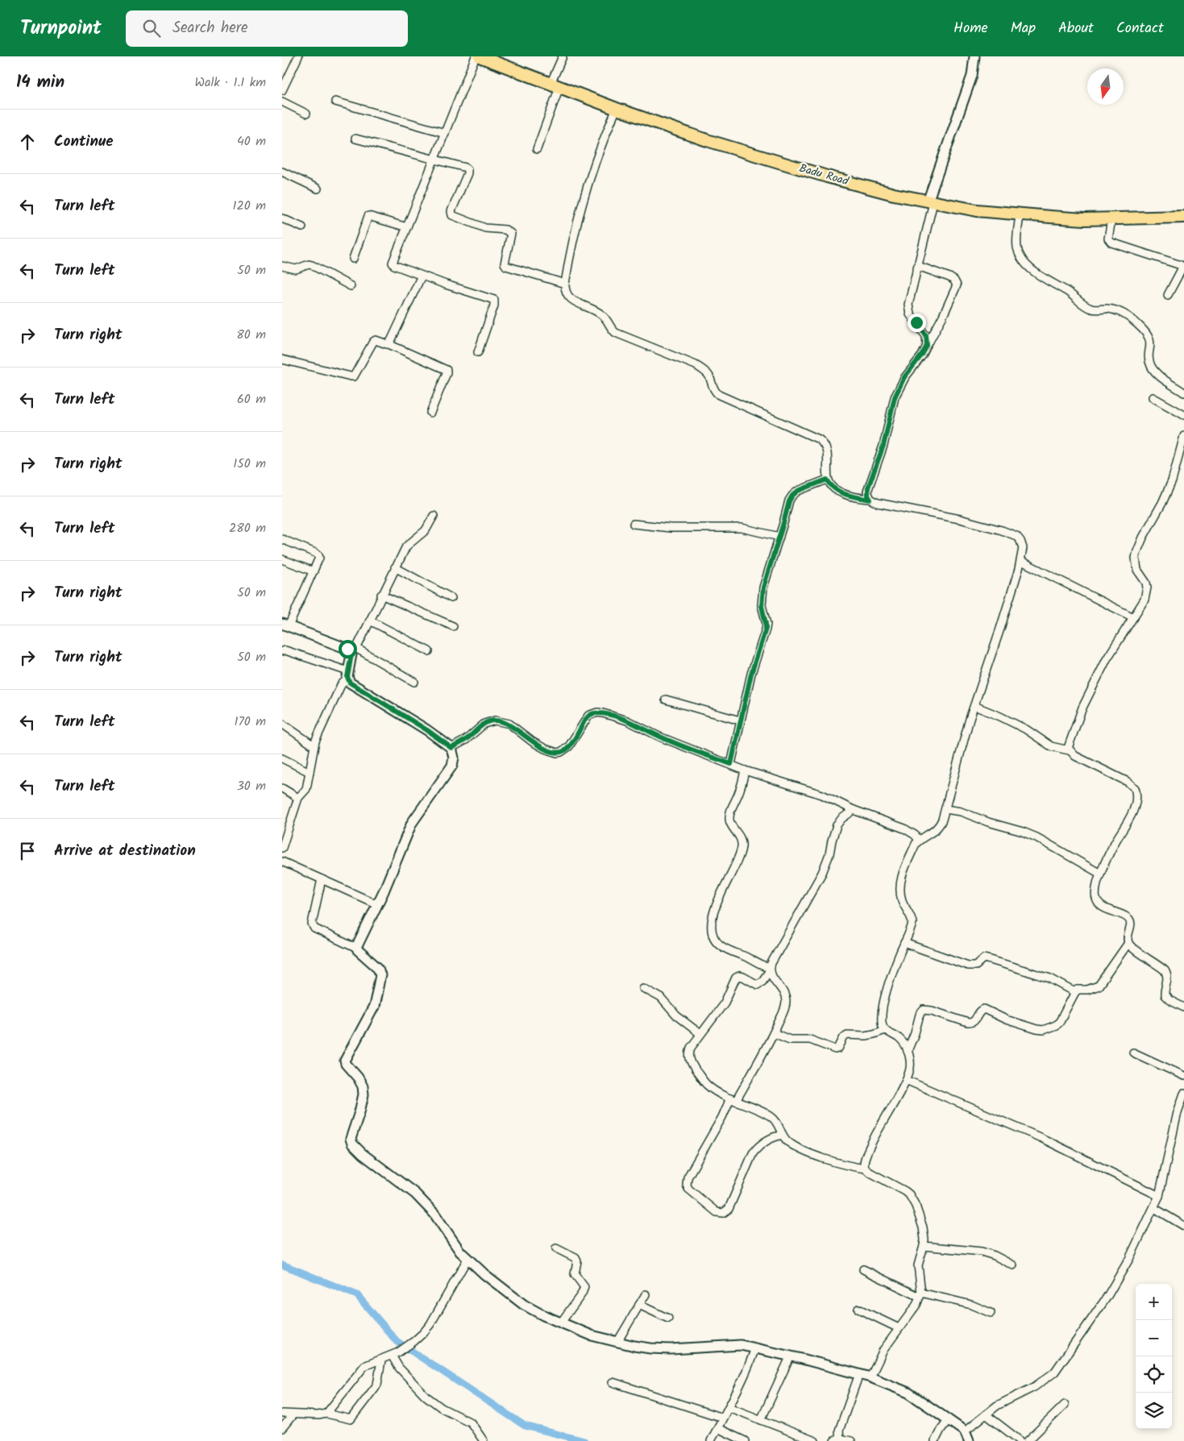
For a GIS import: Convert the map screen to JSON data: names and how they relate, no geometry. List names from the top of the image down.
{
  "streets": {
    "main road": ["Badu Road"]
  },
  "north": "bottom",
  "page": {
    "header": "Turnpoint",
    "search": "Search here",
    "nav": [
      "Home",
      "Map",
      "About",
      "Contact"
    ],
    "heading": ["14 min", "Walk · 1.1 km"],
    "list": [
      ["Continue", "40 m"],
      ["Turn left", "120 m"],
      ["Turn left", "50 m"],
      ["Turn right", "80 m"],
      ["Turn left", "60 m"],
      ["Turn right", "150 m"],
      ["Turn left", "280 m"],
      ["Turn right", "50 m"],
      ["Turn right", "50 m"],
      ["Turn left", "170 m"],
      ["Turn left", "30 m"],
      "Arrive at destination"
    ],
    "map_buttons": ["+", "−"]
  }
}
